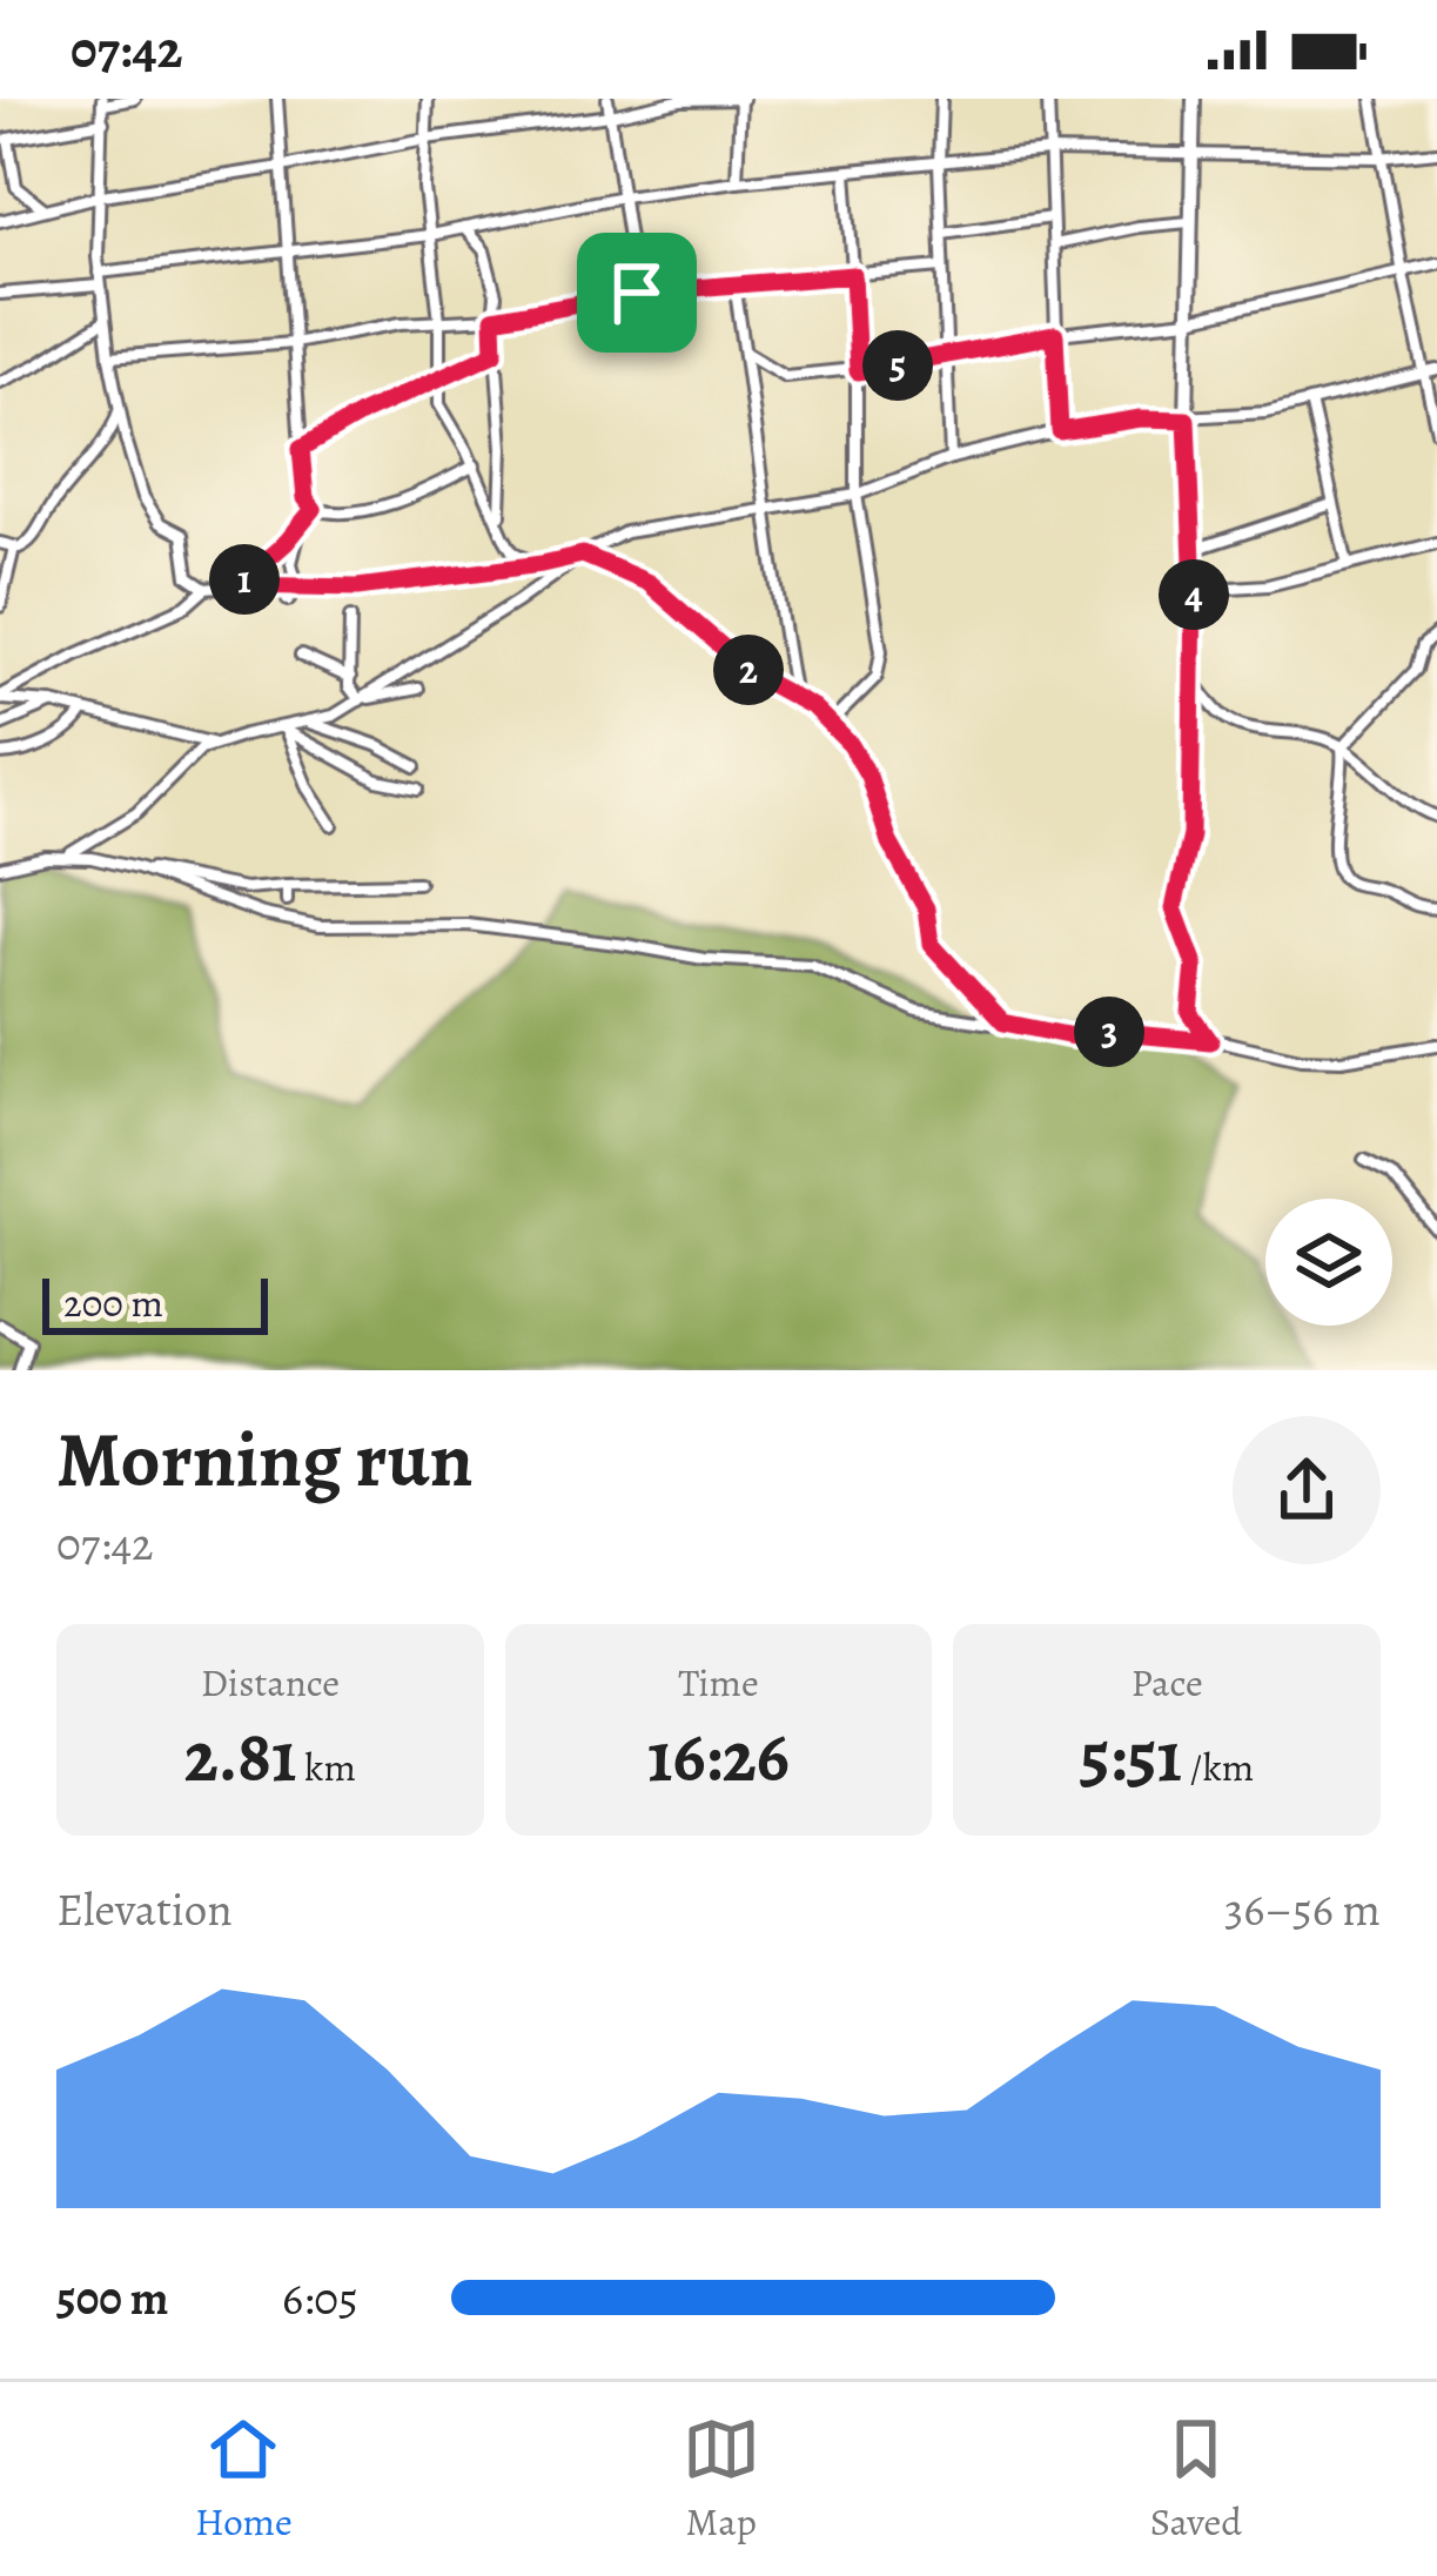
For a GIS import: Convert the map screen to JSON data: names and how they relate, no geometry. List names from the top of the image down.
{
  "scale_bar": "200 m",
  "page": {
    "status": "07:42",
    "pins": [
      "5",
      "1",
      "4",
      "2",
      "3"
    ],
    "scale": "200 m",
    "heading": ["Morning run", "07:42"],
    "stats": [
      ["Distance", "2.81 km"],
      ["Time", "16:26"],
      ["Pace", "5:51 /km"]
    ],
    "chart": ["Elevation", "36–56 m"],
    "list": [
      {
        "name": "500 m",
        "note": "6:05"
      }
    ],
    "tabs": ["Home", "Map", "Saved"]
  }
}
